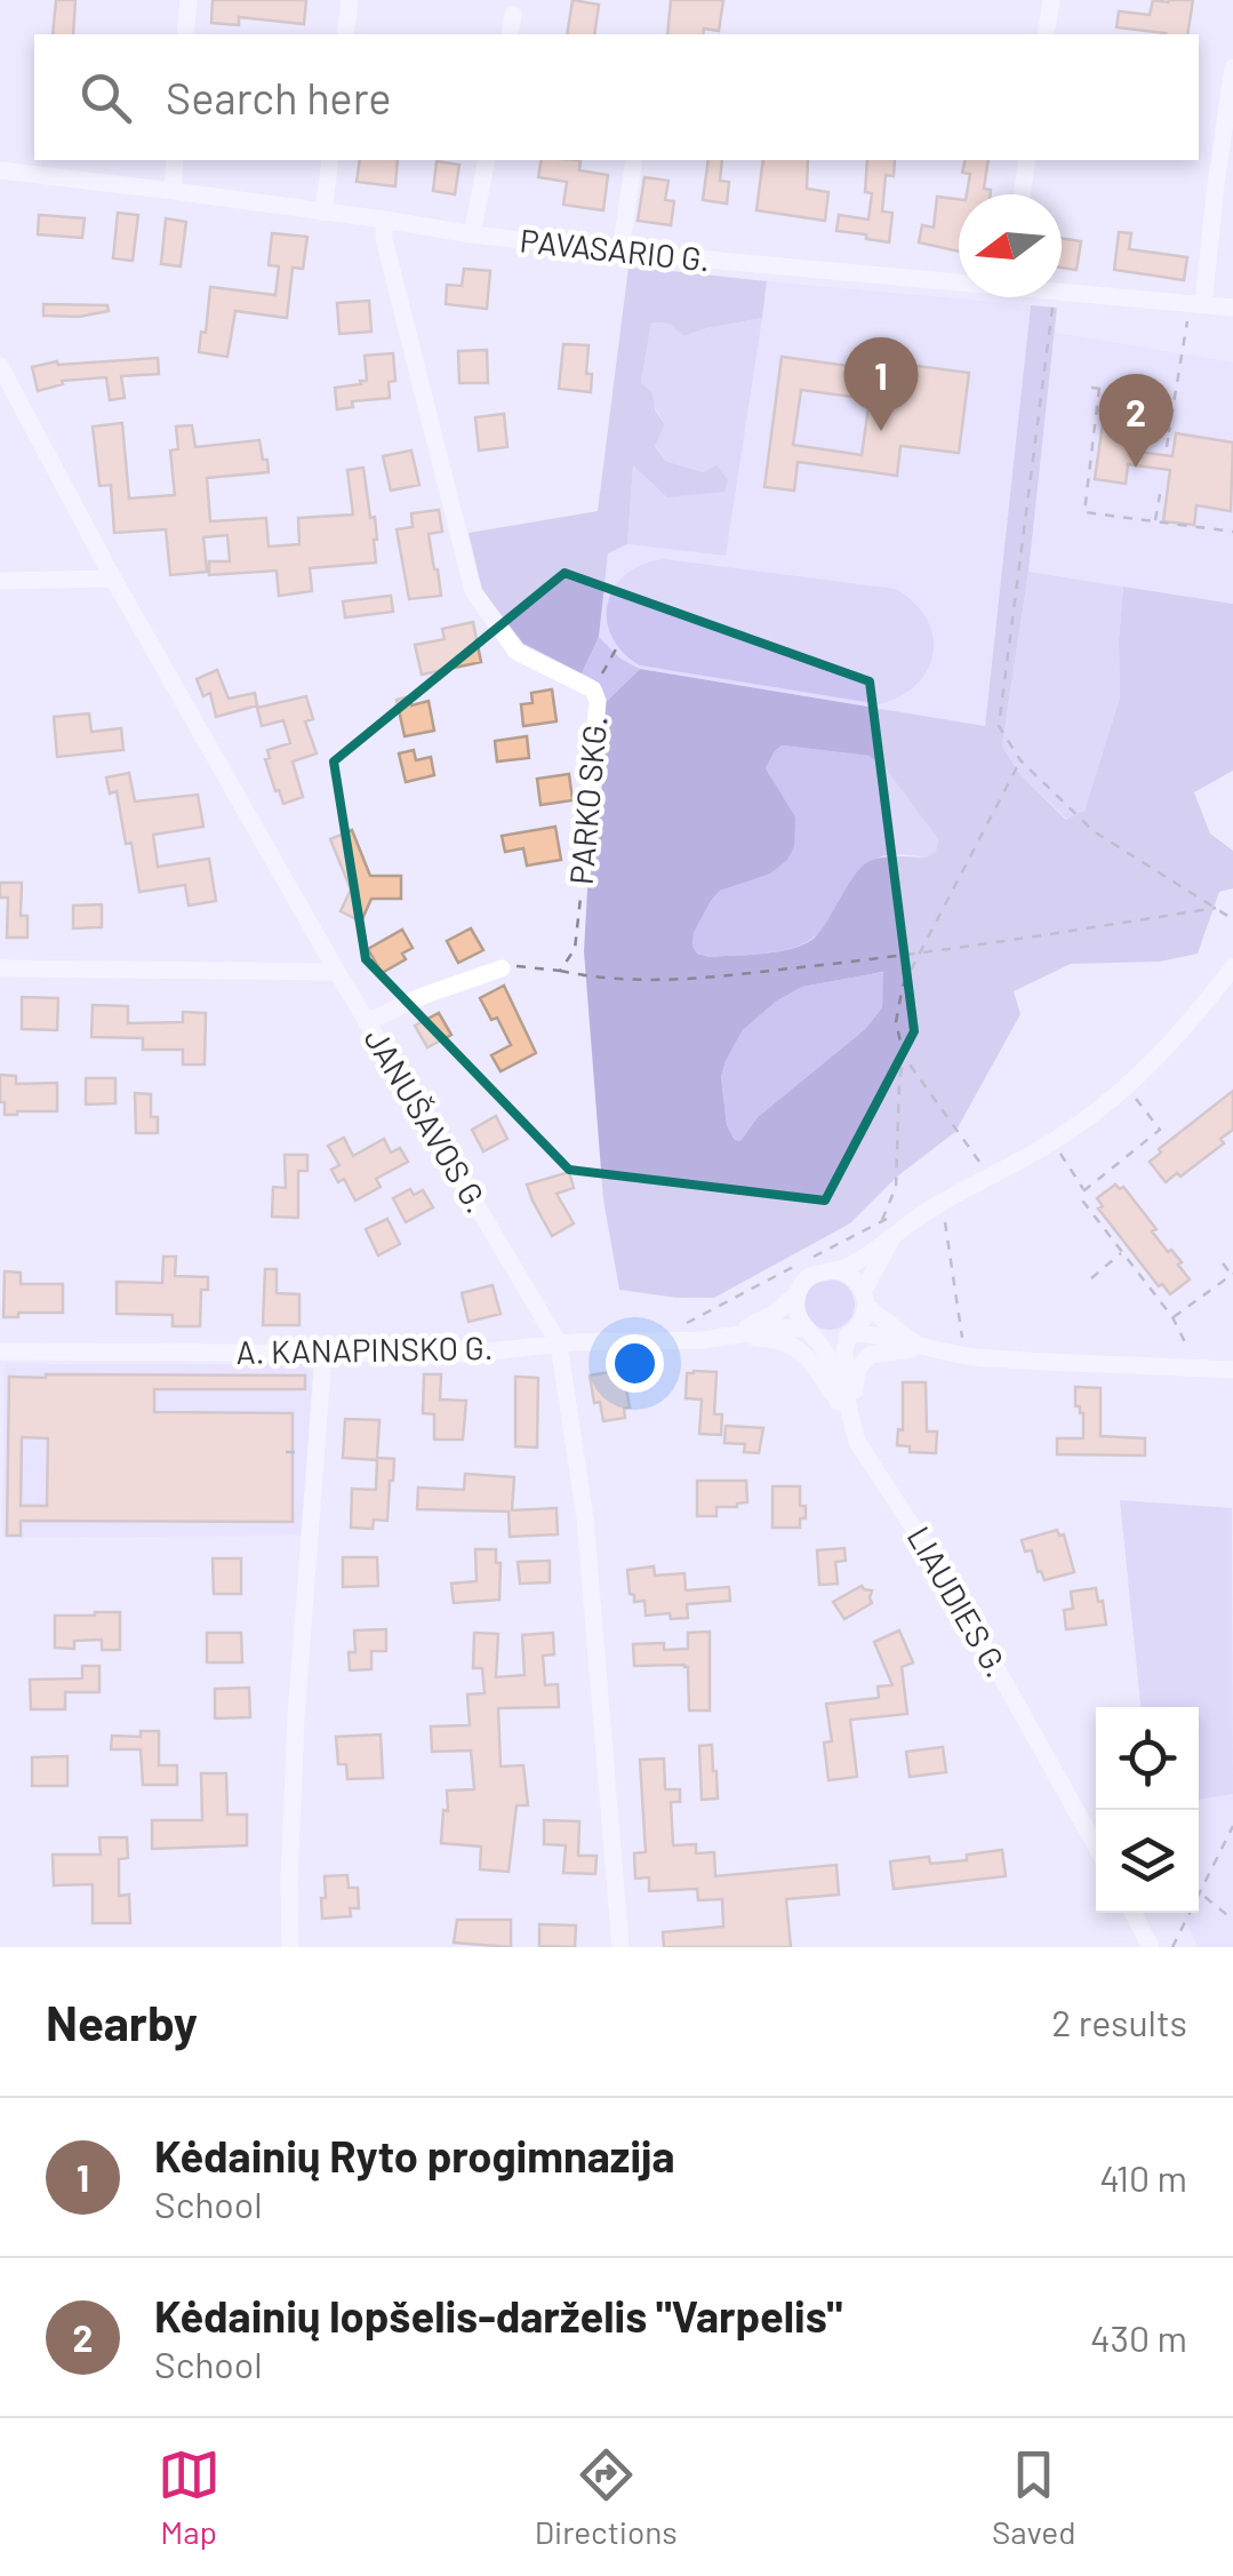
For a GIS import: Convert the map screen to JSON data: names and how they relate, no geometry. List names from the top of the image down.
{
  "streets": {
    "street": [
      "PAVASARIO G.",
      "PARKO SKG.",
      "JANUŠAVOS G.",
      "A. KANAPINSKO G.",
      "LIAUDIES G."
    ]
  },
  "crossings": [
    ["PAVASARIO G.", "PARKO SKG."],
    ["JANUŠAVOS G.", "A. KANAPINSKO G."]
  ],
  "north": "left",
  "page": {
    "search": "Search here",
    "pins": ["1", "2"],
    "heading": ["Nearby", "2 results"],
    "list": [
      {
        "mark": "1",
        "name": "Kėdainių Ryto progimnazija",
        "note": "School",
        "value": "410 m"
      },
      {
        "mark": "2",
        "name": "Kėdainių lopšelis-darželis \"Varpelis\"",
        "note": "School",
        "value": "430 m"
      }
    ],
    "nav": ["Map", "Directions", "Saved"]
  }
}
